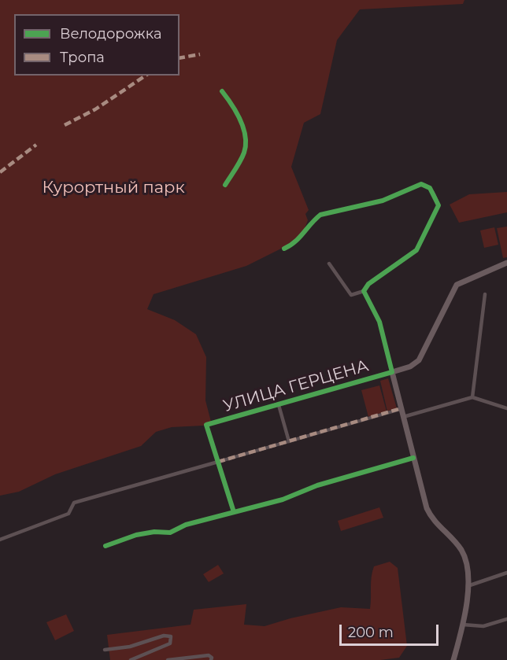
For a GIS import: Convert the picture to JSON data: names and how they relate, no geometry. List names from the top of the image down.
{
  "streets": {
    "main road": ["УЛИЦА ГЕРЦЕНА"]
  },
  "parks": ["Курортный парк"],
  "legend": ["Велодорожка", "Тропа"],
  "scale_bar": "200 m"
}
